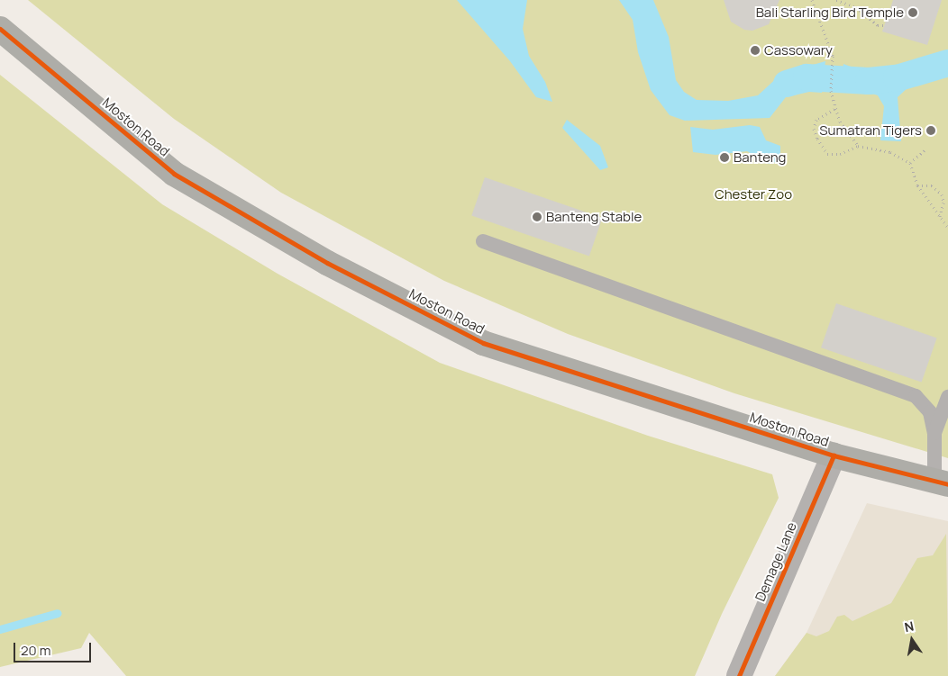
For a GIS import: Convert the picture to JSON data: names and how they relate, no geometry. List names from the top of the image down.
{
  "streets": {
    "highway": ["Moston Road"],
    "street": ["Demage Lane"]
  },
  "crossings": [
    ["Moston Road", "Demage Lane"]
  ],
  "parks": ["Chester Zoo"],
  "places": [
    "Bali Starling Bird Temple",
    "Cassowary",
    "Sumatran Tigers",
    "Banteng",
    "Banteng Stable"
  ],
  "scale_bar": "20 m",
  "north": "top"
}
